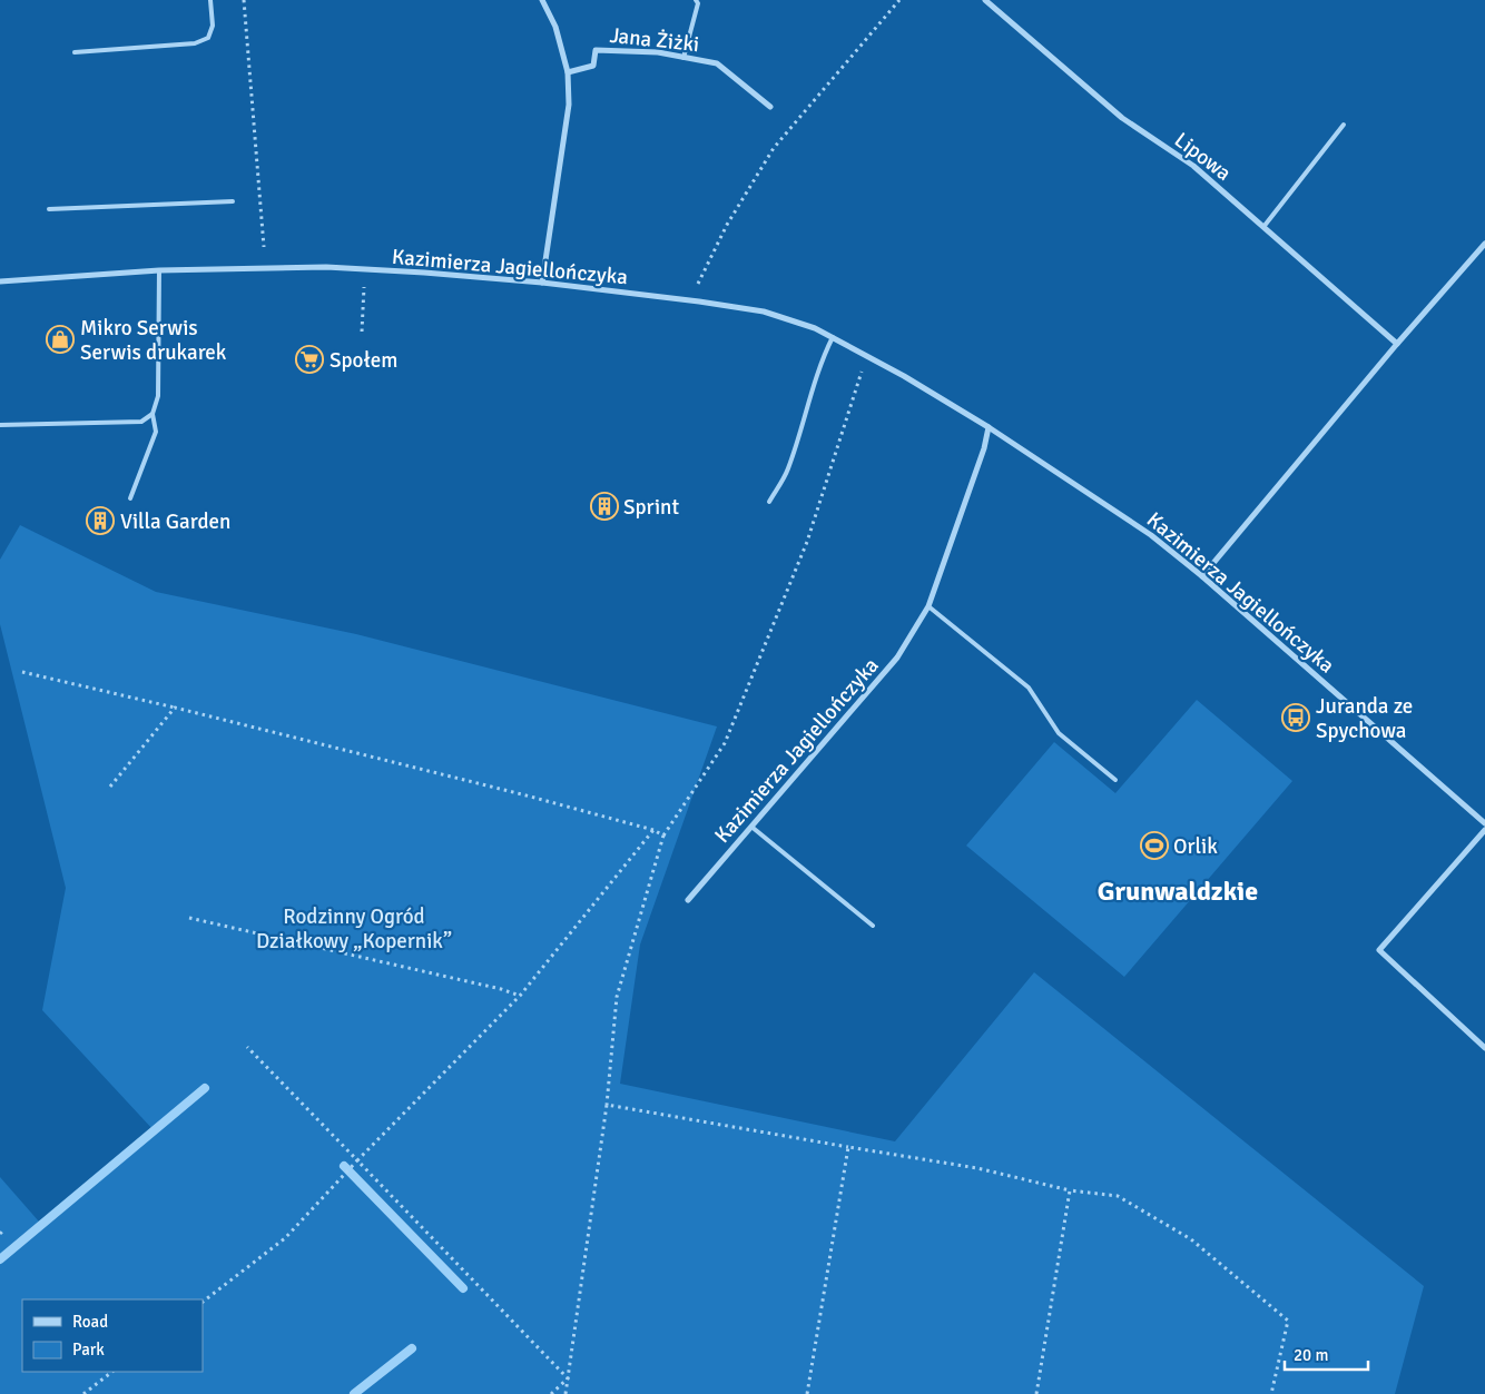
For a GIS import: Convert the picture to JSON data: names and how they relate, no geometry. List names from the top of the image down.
{
  "streets": {
    "street": ["Jana Żiżki", "Lipowa", "Kazimierza Jagiellończyka"]
  },
  "districts": ["Grunwaldzkie"],
  "parks": ["Rodzinny Ogród Działkowy „Kopernik”"],
  "places": {
    "shop": ["Mikro Serwis Serwis drukarek"],
    "supermarket": ["Społem"],
    "building": ["Sprint", "Villa Garden"],
    "bus stop": ["Juranda ze Spychowa"],
    "sports": ["Orlik"]
  },
  "legend": ["Road", "Park"],
  "scale_bar": "20 m"
}
